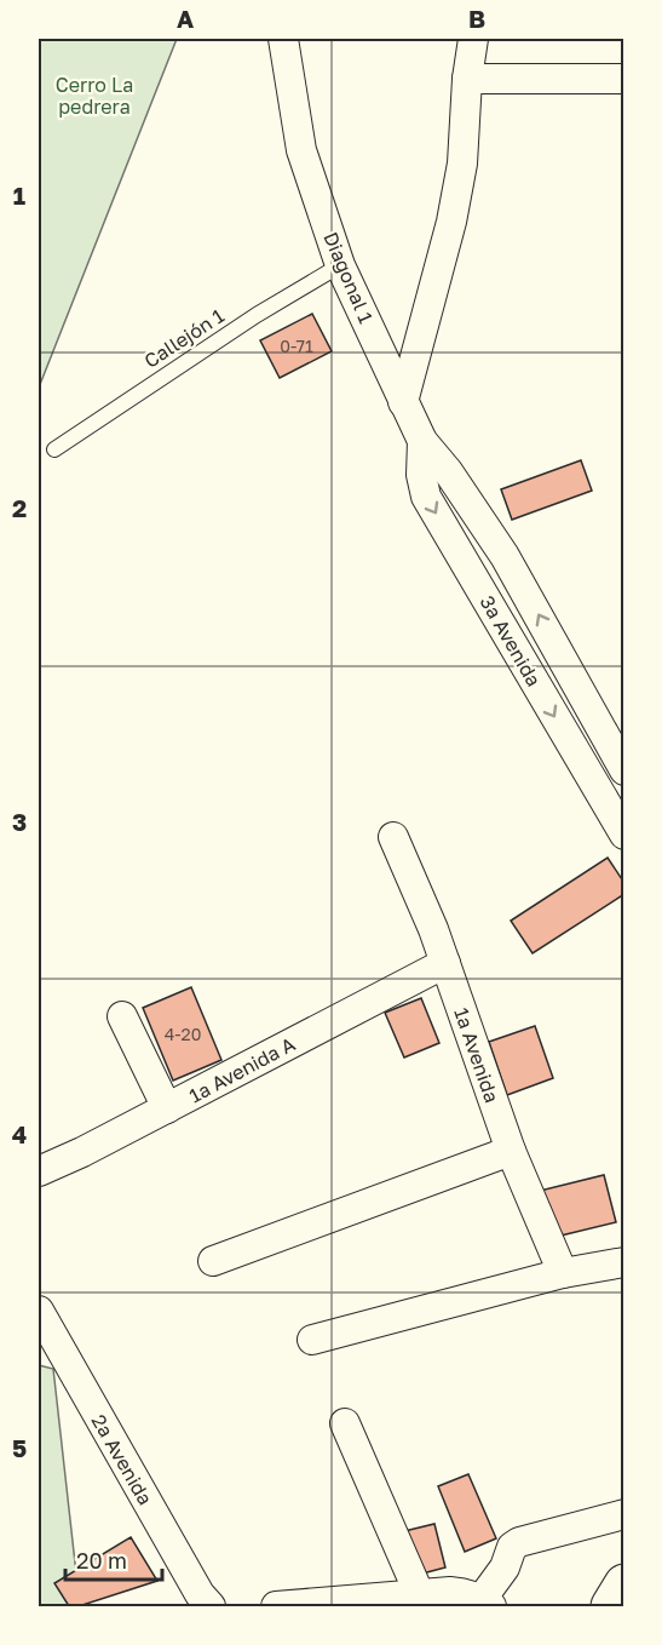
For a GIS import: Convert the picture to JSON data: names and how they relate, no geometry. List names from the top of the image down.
{
  "streets": {
    "street": [
      "Diagonal 1",
      "3a Avenida",
      "1a Avenida",
      "1a Avenida A",
      "2a Avenida"
    ],
    "lane": ["Callejón 1"]
  },
  "crossings": [
    ["Diagonal 1", "Callejón 1"],
    ["Diagonal 1", "3a Avenida"],
    ["1a Avenida", "1a Avenida A"]
  ],
  "parks": ["Cerro La pedrera"],
  "house_numbers": ["0-71", "4-20"],
  "scale_bar": "20 m",
  "grid": {
    "columns": ["A", "B"],
    "rows": [
      "1",
      "2",
      "3",
      "4",
      "5"
    ]
  }
}
